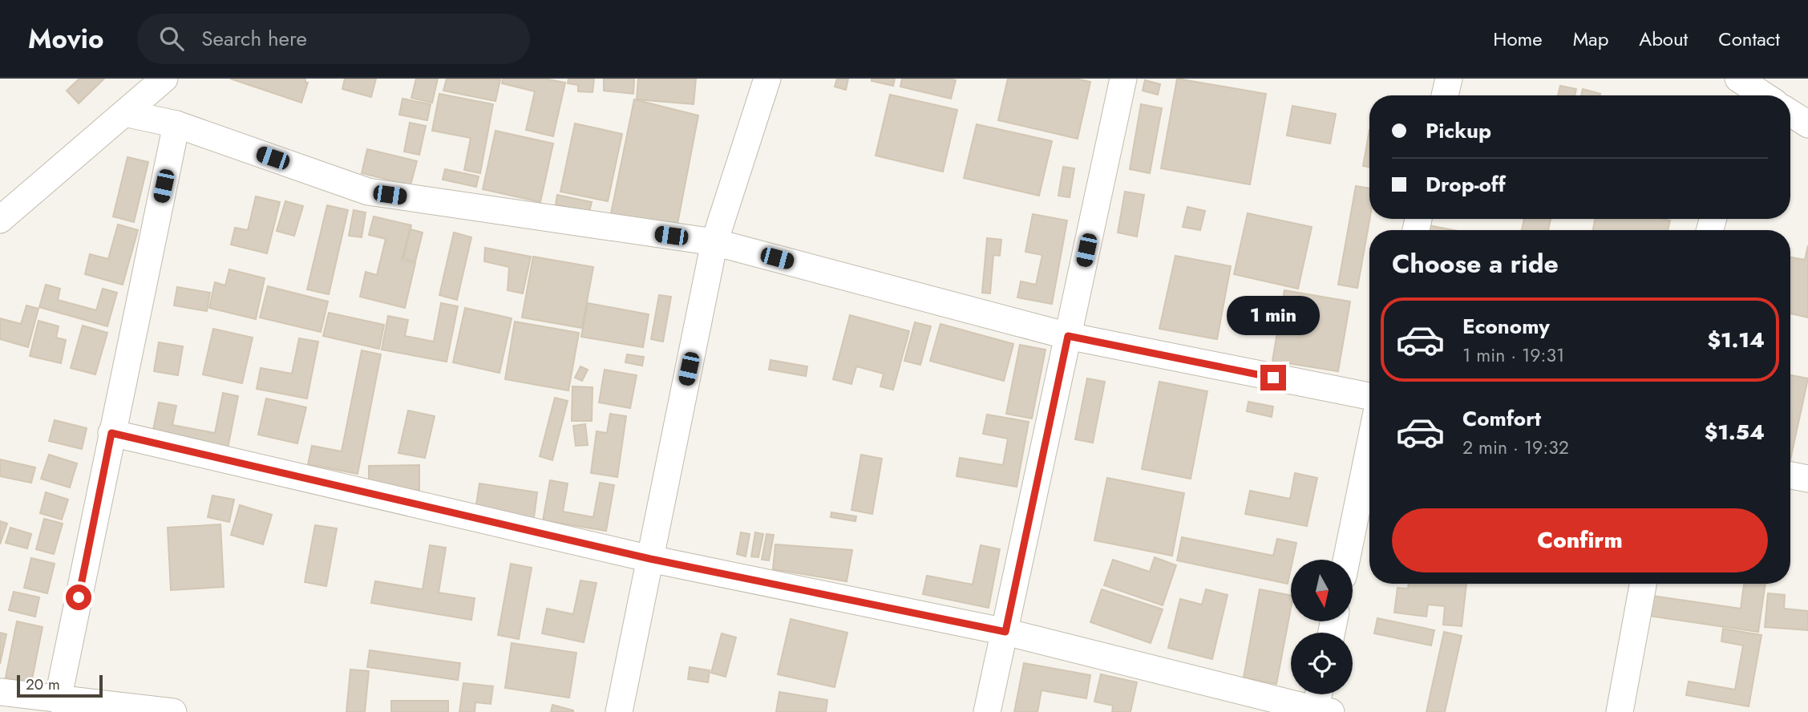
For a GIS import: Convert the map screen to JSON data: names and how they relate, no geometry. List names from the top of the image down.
{
  "scale_bar": "20 m",
  "north": "bottom",
  "page": {
    "header": "Movio",
    "search": "Search here",
    "nav": [
      "Home",
      "Map",
      "About",
      "Contact"
    ],
    "banner": ["Pickup", "Drop-off"],
    "heading": "Choose a ride",
    "bubble": "1 min",
    "list": [
      {
        "name": "Economy",
        "note": "1 min · 19:31",
        "value": "$1.14"
      },
      {
        "name": "Comfort",
        "note": "2 min · 19:32",
        "value": "$1.54"
      }
    ],
    "buttons": "Confirm",
    "scale": "20 m"
  }
}
